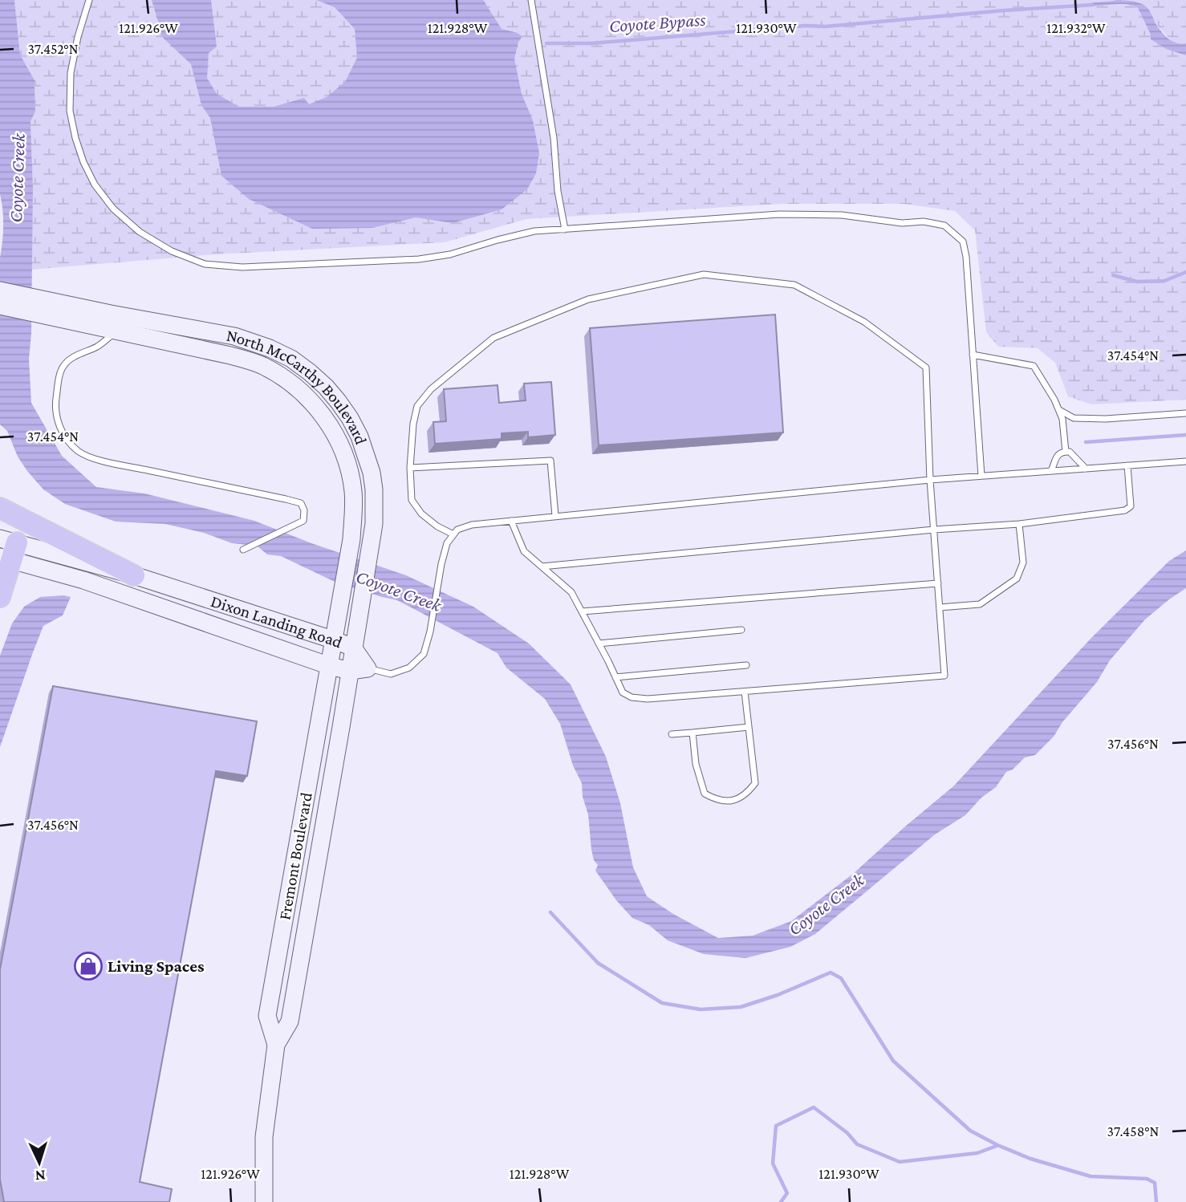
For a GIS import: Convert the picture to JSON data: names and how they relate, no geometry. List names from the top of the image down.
{
  "streets": {
    "main road": ["North McCarthy Boulevard", "Dixon Landing Road", "Fremont Boulevard"]
  },
  "crossings": [
    ["North McCarthy Boulevard", "Dixon Landing Road"],
    ["North McCarthy Boulevard", "Fremont Boulevard"],
    ["Dixon Landing Road", "Fremont Boulevard"]
  ],
  "water": ["Coyote Bypass", "Coyote Creek"],
  "places": {
    "shop": ["Living Spaces"]
  },
  "north": "bottom",
  "coordinates": [
    "121.926°W",
    "121.928°W",
    "121.930°W",
    "121.932°W",
    "37.452°N",
    "37.454°N",
    "37.456°N",
    "37.458°N"
  ]
}
